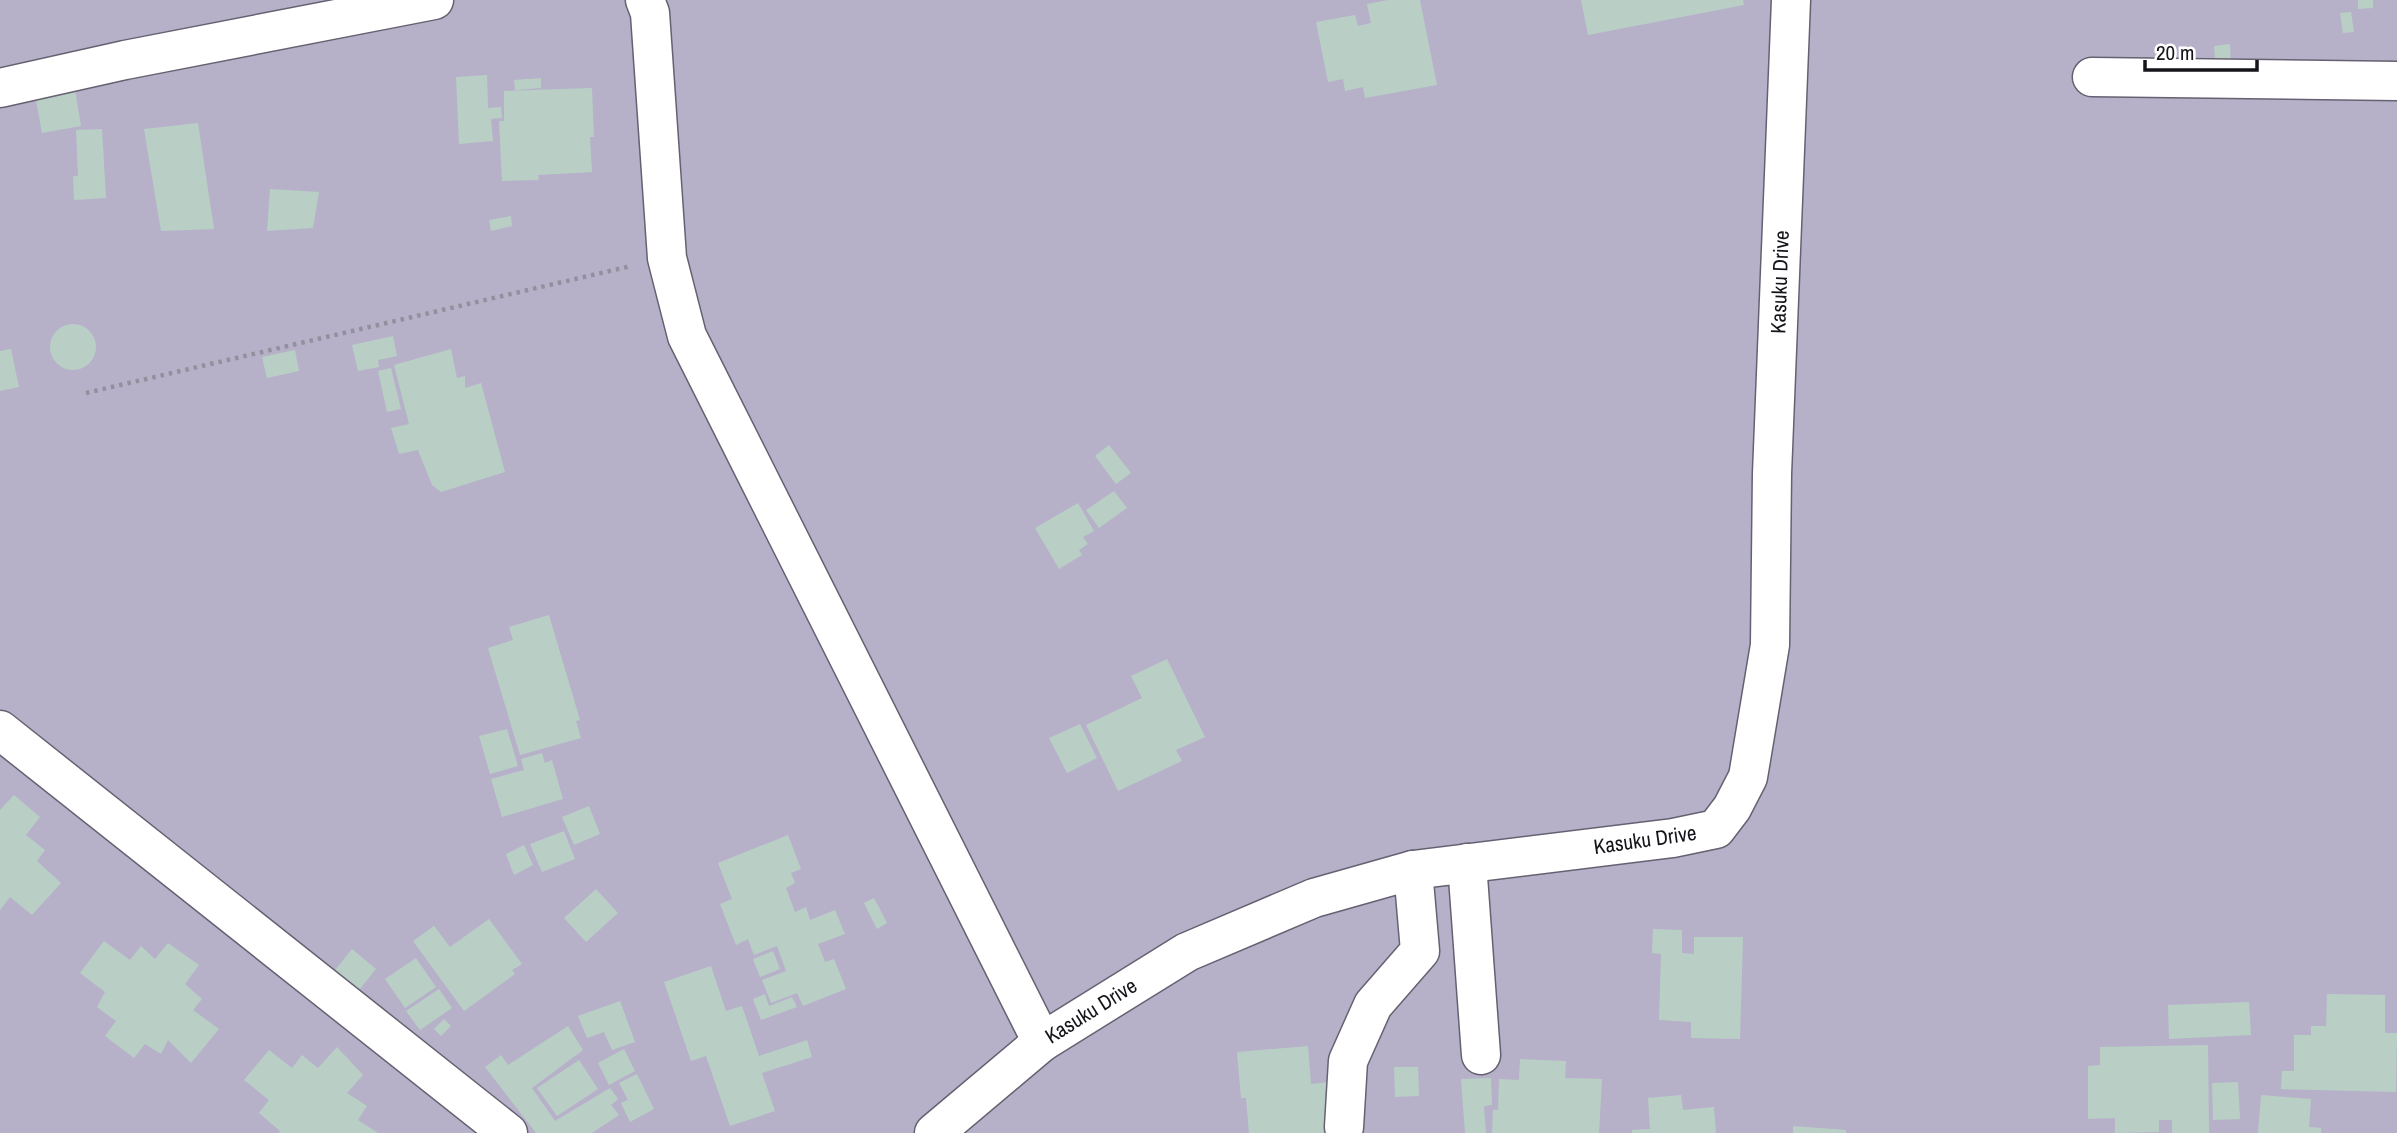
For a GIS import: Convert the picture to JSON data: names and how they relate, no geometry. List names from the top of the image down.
{
  "streets": {
    "street": ["Kasuku Drive"]
  },
  "scale_bar": "20 m"
}
